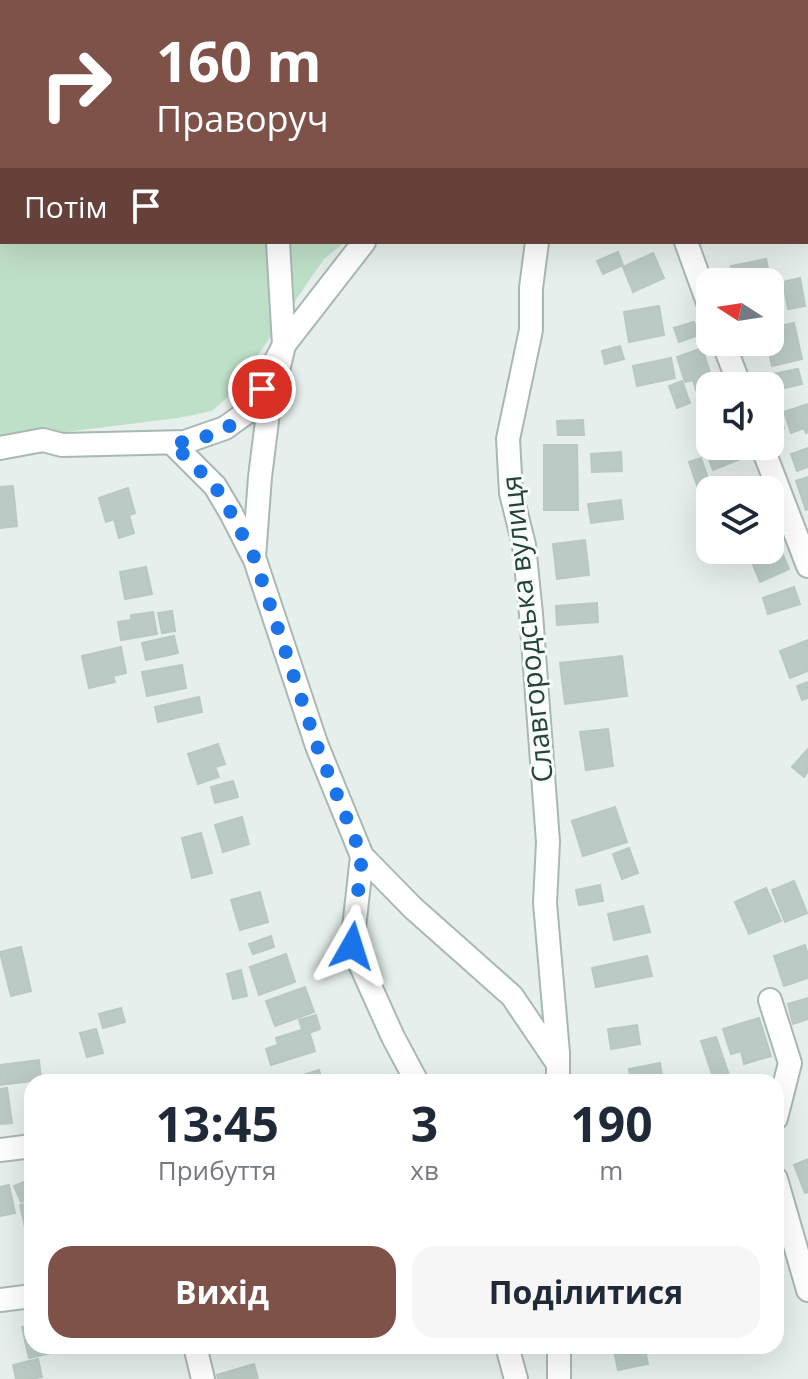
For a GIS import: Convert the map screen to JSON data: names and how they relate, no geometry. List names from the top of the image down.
{
  "streets": {
    "street": ["Славгородська вулиця"]
  },
  "north": "left",
  "page": {
    "turn": ["160 m", "Праворуч"],
    "then": "Потім",
    "eta": [
      "13:45",
      "Прибуття",
      "3",
      "хв",
      "190",
      "m"
    ],
    "buttons": ["Вихід", "Поділитися"]
  }
}
